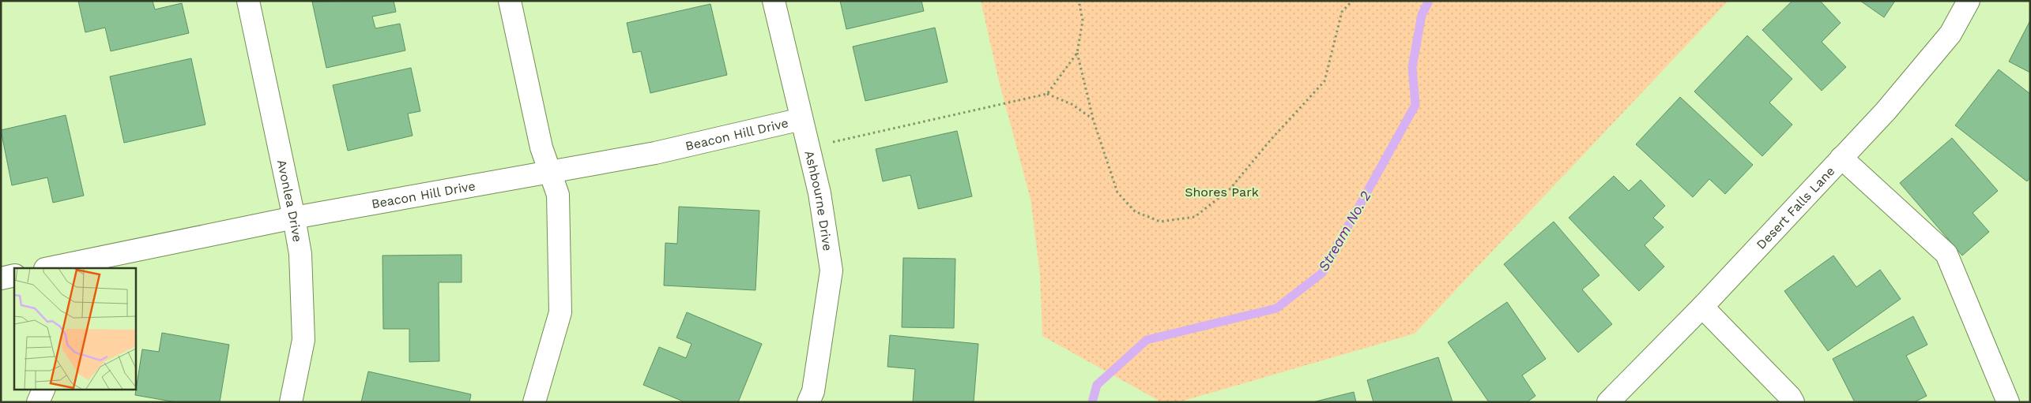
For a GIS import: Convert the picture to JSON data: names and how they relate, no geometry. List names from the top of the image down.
{
  "streets": {
    "street": [
      "Beacon Hill Drive",
      "Avonlea Drive",
      "Ashbourne Drive",
      "Desert Falls Lane"
    ]
  },
  "crossings": [
    ["Beacon Hill Drive", "Avonlea Drive"],
    ["Beacon Hill Drive", "Ashbourne Drive"]
  ],
  "water": ["Stream No. 2"],
  "parks": ["Shores Park"]
}
